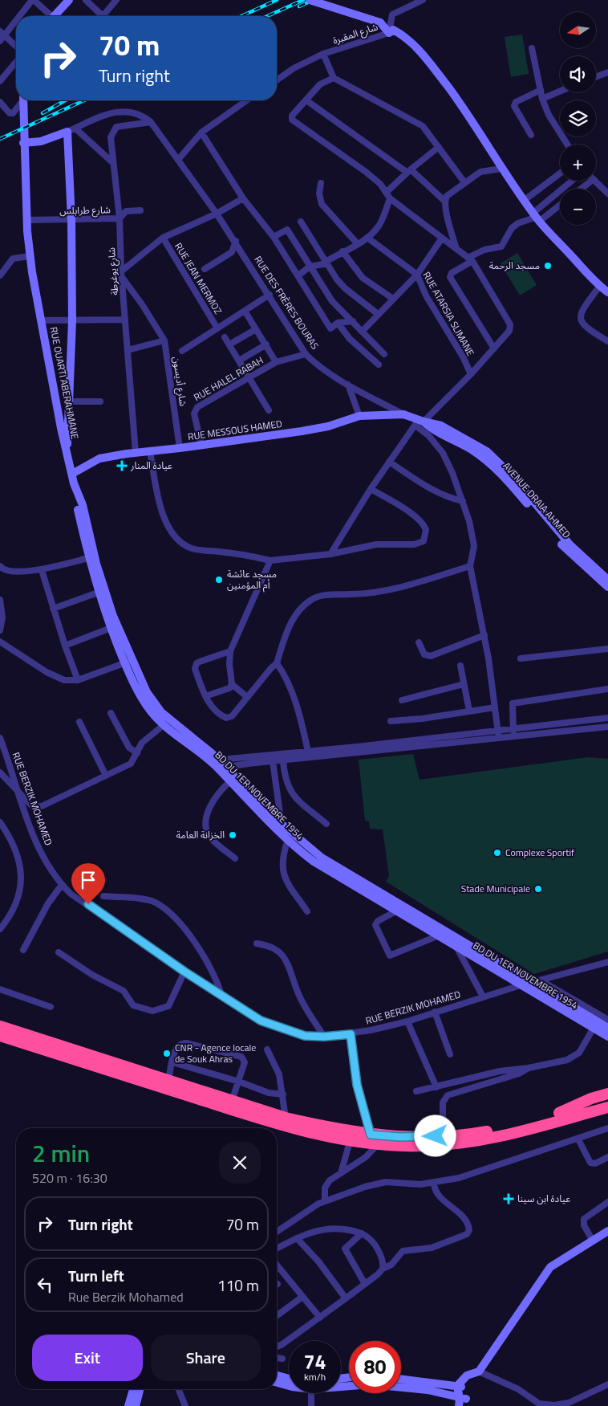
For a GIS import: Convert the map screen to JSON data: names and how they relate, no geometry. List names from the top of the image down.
{
  "streets": {
    "street": [
      "شارع المقبرة",
      "شارع طرابلس",
      "شارع يوغرطة",
      "RUE JEAN MERMOZ",
      "RUE DES FRÈRES BOURAS",
      "RUE ATARSIA SLIMANE",
      "RUE HALEL RABAH",
      "شارع أديسون",
      "RUE OUARTI ABERAHMANE",
      "RUE MESSOUS HAMED",
      "AVENUE DRAIA AHMED",
      "BD DU 1ER NOVEMBRE 1954",
      "RUE BERZIK MOHAMED"
    ]
  },
  "crossings": [
    ["شارع طرابلس", "شارع يوغرطة"],
    ["شارع طرابلس", "RUE OUARTI ABERAHMANE"],
    ["شارع يوغرطة", "RUE MESSOUS HAMED"],
    ["RUE DES FRÈRES BOURAS", "RUE HALEL RABAH"],
    ["RUE DES FRÈRES BOURAS", "RUE MESSOUS HAMED"],
    ["RUE DES FRÈRES BOURAS", "AVENUE DRAIA AHMED"],
    ["RUE HALEL RABAH", "RUE MESSOUS HAMED"],
    ["شارع أديسون", "RUE MESSOUS HAMED"],
    ["BD DU 1ER NOVEMBRE 1954", "RUE BERZIK MOHAMED"]
  ],
  "places": {
    "other": [
      "مسجد الرحمة",
      "مسجد عائشة أم المؤمنين",
      "الخزانة العامة",
      "Complexe Sportif",
      "Stade Municipale",
      "CNR - Agence locale de Souk Ahras"
    ],
    "health": ["عيادة المنار", "عيادة ابن سينا"]
  },
  "north": "left",
  "page": {
    "map_buttons": ["+", "−"],
    "turn": ["70 m", "Turn right"],
    "heading": ["2 min", "520 m · 16:30"],
    "list": [
      {
        "name": "Turn right",
        "value": "70 m"
      },
      {
        "name": "Turn left",
        "note": "Rue Berzik Mohamed",
        "value": "110 m"
      }
    ],
    "buttons": ["Exit", "Share"],
    "speed": "74 km/h",
    "limit": "80"
  }
}
